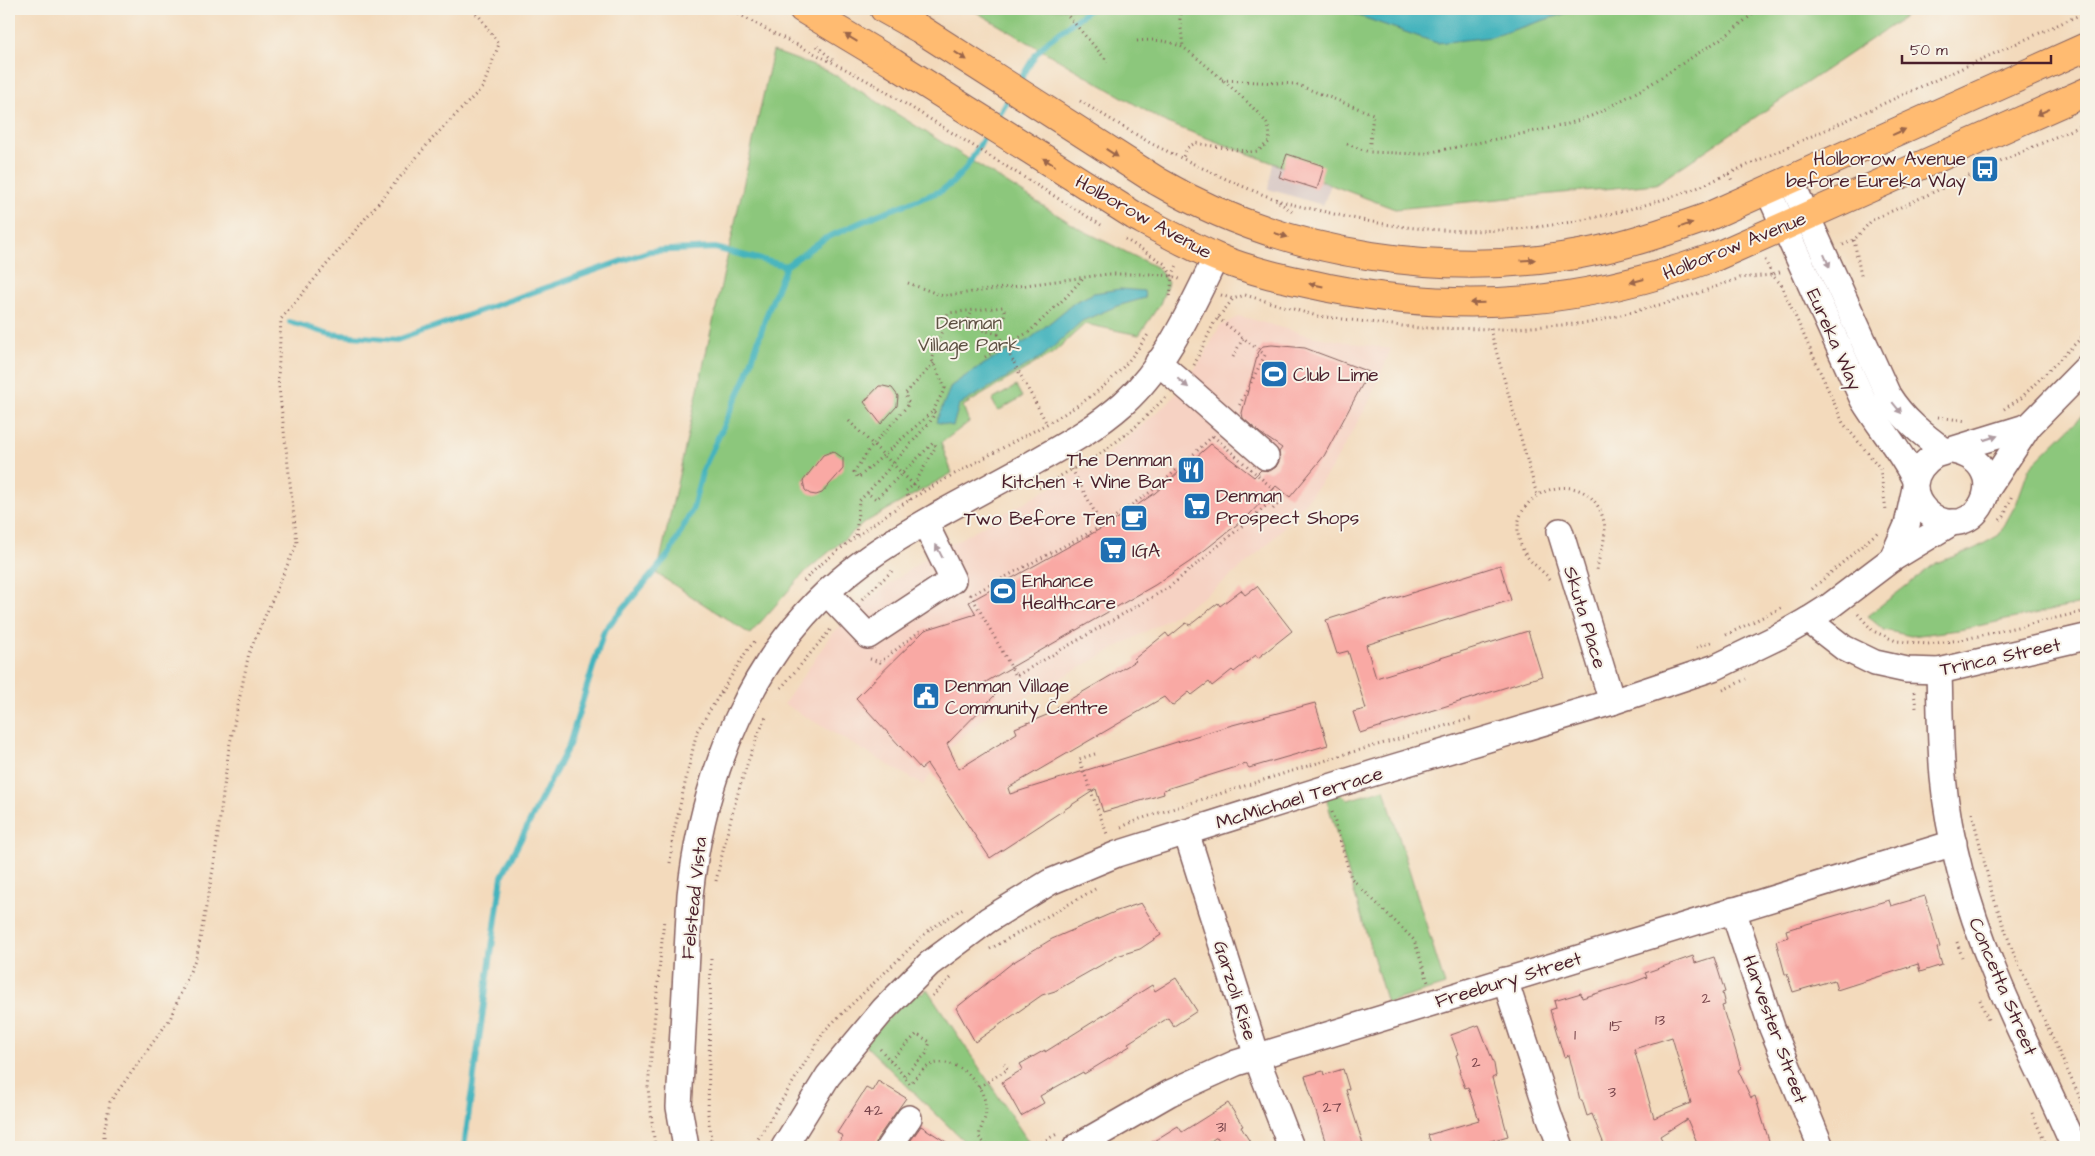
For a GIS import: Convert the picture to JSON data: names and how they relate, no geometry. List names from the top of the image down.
{
  "streets": {
    "main road": ["Holborow Avenue", "Felstead Vista"],
    "street": [
      "Eureka Way",
      "Skuta Place",
      "Trinca Street",
      "McMichael Terrace",
      "Freebury Street",
      "Concetta Street",
      "Garzoli Rise",
      "Harvester Street"
    ]
  },
  "crossings": [
    ["Holborow Avenue", "Eureka Way"],
    ["Holborow Avenue", "Felstead Vista"],
    ["Eureka Way", "McMichael Terrace"],
    ["Skuta Place", "McMichael Terrace"],
    ["Trinca Street", "McMichael Terrace"],
    ["Trinca Street", "Concetta Street"],
    ["McMichael Terrace", "Garzoli Rise"],
    ["Freebury Street", "Concetta Street"],
    ["Freebury Street", "Garzoli Rise"],
    ["Freebury Street", "Harvester Street"]
  ],
  "parks": ["Denman Village Park"],
  "places": {
    "bus stop": ["Holborow Avenue before Eureka Way"],
    "sports": ["Club Lime", "Enhance Healthcare"],
    "restaurant": ["The Denman Kitchen + Wine Bar"],
    "supermarket": ["Denman Prospect Shops", "IGA"],
    "cafe": ["Two Before Ten"],
    "public building": ["Denman Village Community Centre"]
  },
  "house_numbers": [
    "2",
    "13",
    "15",
    "1",
    "2",
    "3",
    "27",
    "42",
    "31"
  ],
  "scale_bar": "50 m"
}
